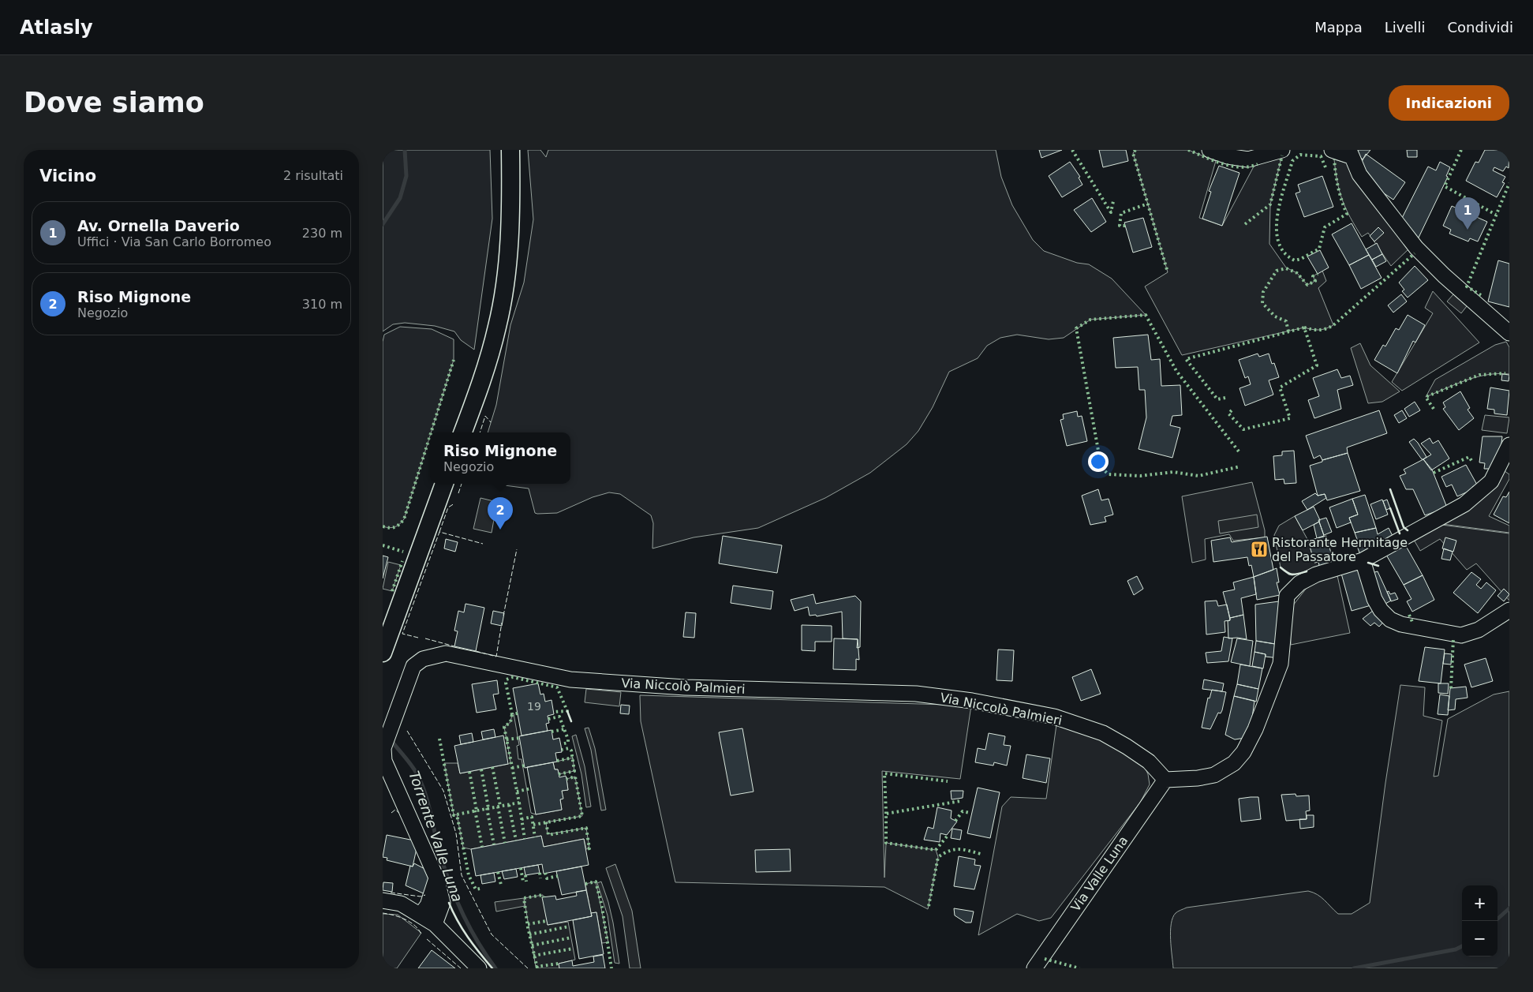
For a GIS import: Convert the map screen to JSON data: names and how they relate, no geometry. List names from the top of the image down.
{
  "streets": {
    "street": ["Via Niccolò Palmieri", "Via Valle Luna"]
  },
  "crossings": [
    ["Via Niccolò Palmieri", "Via Valle Luna"]
  ],
  "water": ["Torrente Valle Luna"],
  "places": {
    "restaurant": ["Ristorante Hermitage del Passatore"]
  },
  "house_numbers": ["19"],
  "page": {
    "header": "Atlasly",
    "nav": ["Mappa", "Livelli", "Condividi"],
    "buttons": "Indicazioni",
    "title": "Dove siamo",
    "heading": ["Vicino", "2 risultati"],
    "pins": ["1", "2"],
    "list": [
      {
        "mark": "1",
        "name": "Av. Ornella Daverio",
        "note": "Uffici · Via San Carlo Borromeo",
        "value": "230 m"
      },
      {
        "mark": "2",
        "name": "Riso Mignone",
        "note": "Negozio",
        "value": "310 m"
      }
    ],
    "popup": ["Riso Mignone", "Negozio"],
    "map_buttons": ["+", "−"]
  }
}
